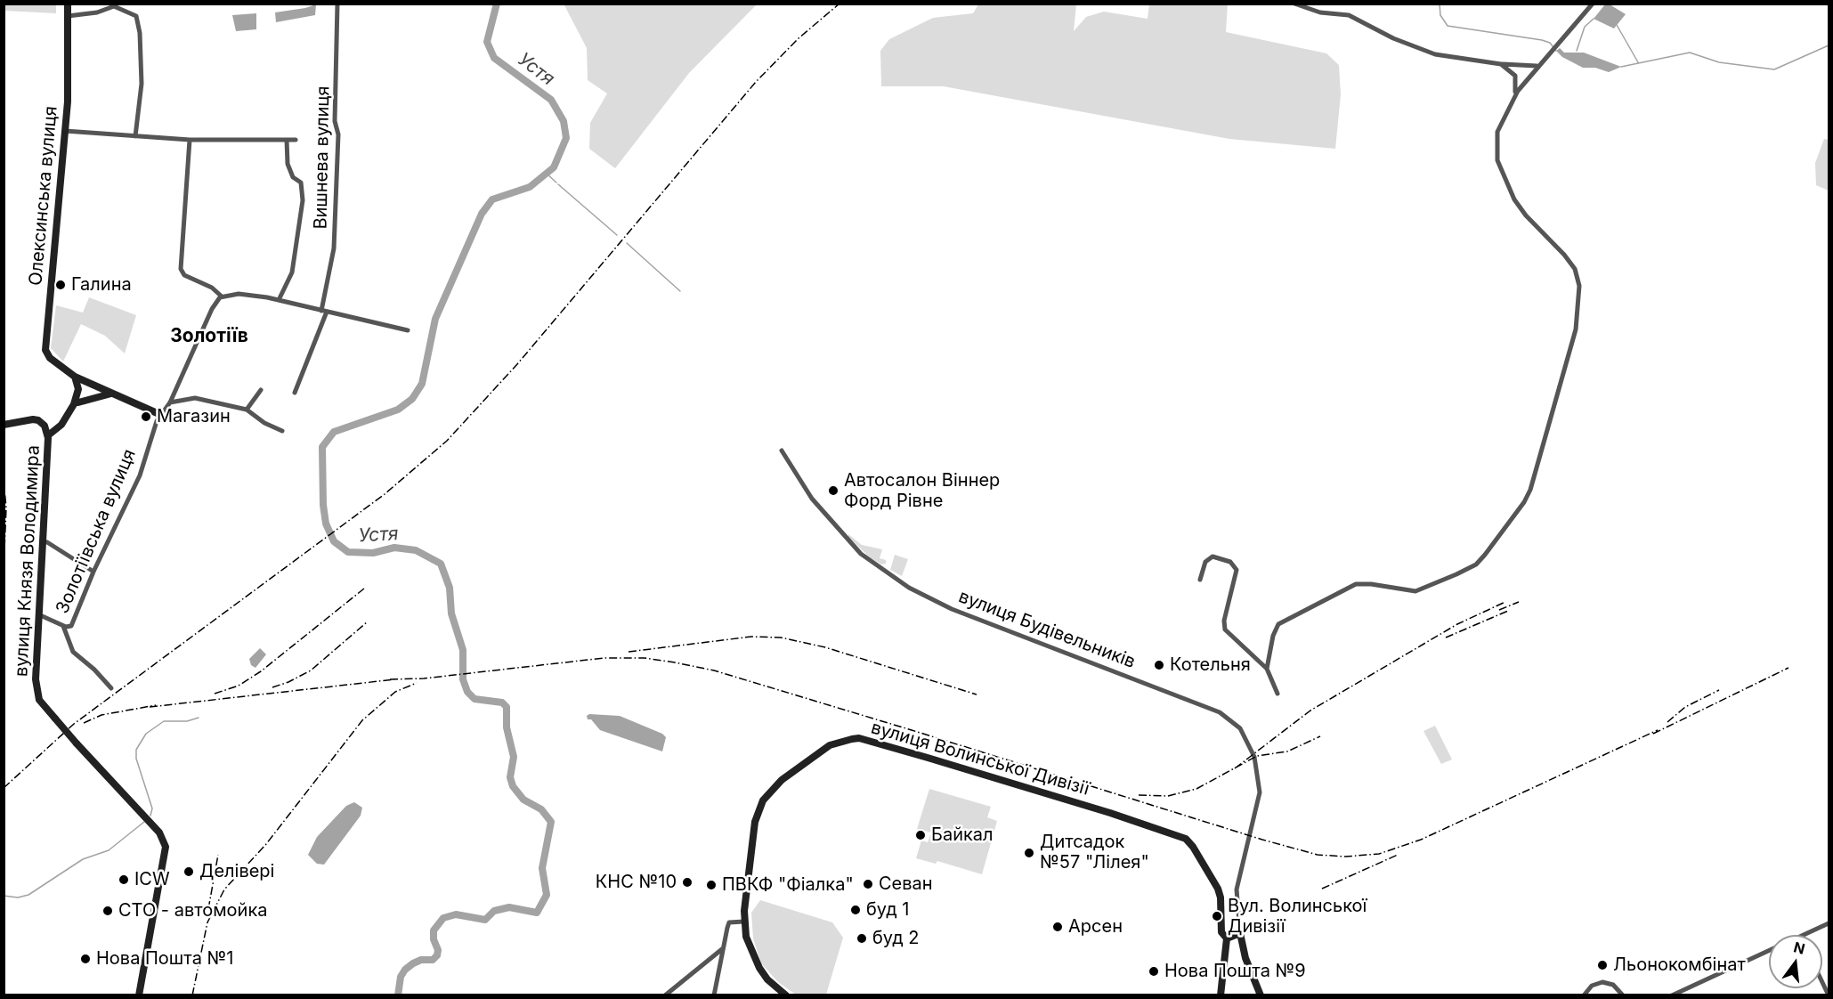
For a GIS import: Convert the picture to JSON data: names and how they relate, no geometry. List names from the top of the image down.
{
  "streets": {
    "street": [
      "Вишнева вулиця",
      "Олексинська вулиця",
      "Золотіївська вулиця",
      "вулиця Князя Володимира",
      "вулиця Будівельників",
      "вулиця Волинської Дивізії"
    ]
  },
  "crossings": [
    ["Золотіївська вулиця", "вулиця Князя Володимира"]
  ],
  "districts": ["Золотіїв"],
  "water": ["Устя"],
  "places": [
    "Галина",
    "Магазин",
    "Автосалон Віннер Форд Рівне",
    "Котельня",
    "Байкал",
    "Дитсадок №57 \"Лілея\"",
    "Делівері",
    "ICW",
    "КНС №10",
    "Севан",
    "ПВКФ \"Фіалка\"",
    "буд 1",
    "СТО - автомойка",
    "Вул. Волинської Дивізії",
    "Арсен",
    "буд 2",
    "Нова Пошта №1",
    "Льонокомбінат",
    "Нова Пошта №9"
  ],
  "north": "top"
}
